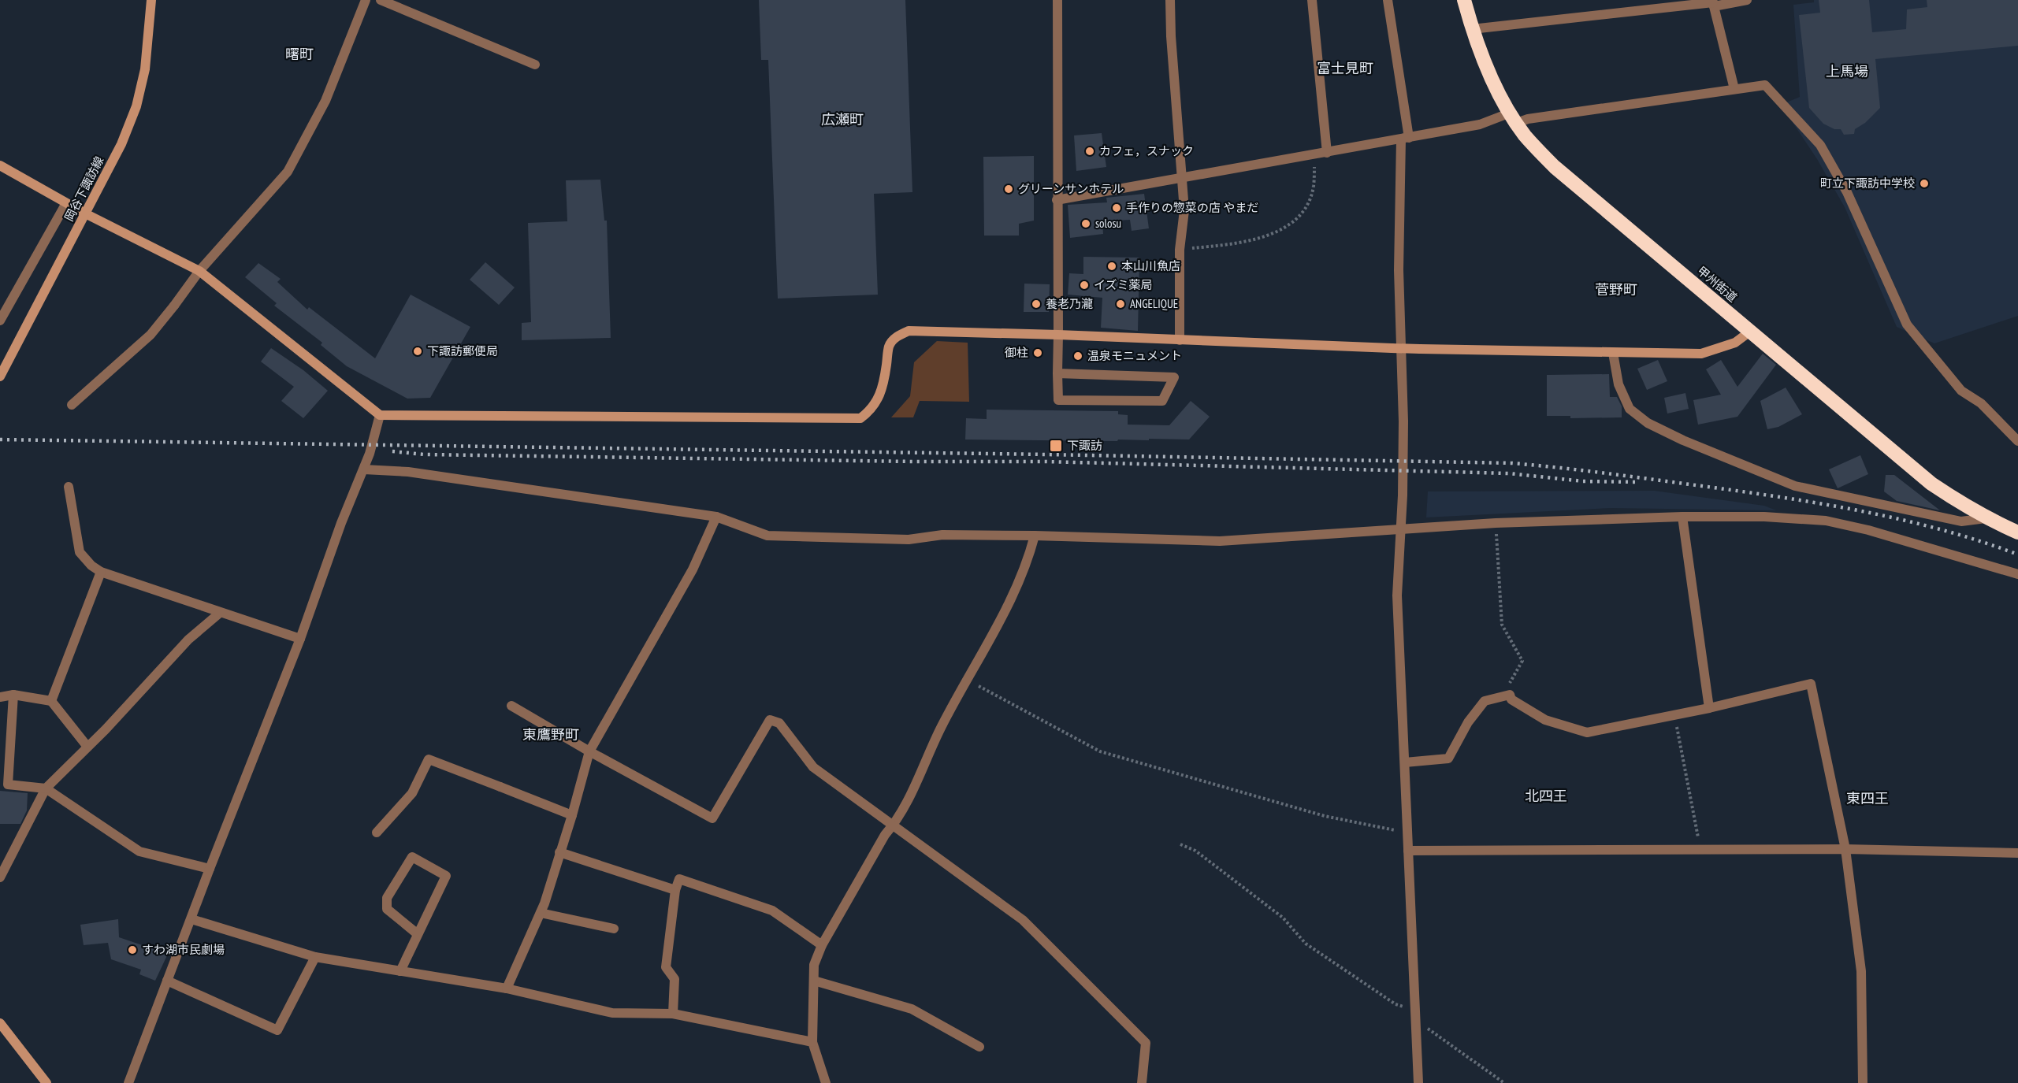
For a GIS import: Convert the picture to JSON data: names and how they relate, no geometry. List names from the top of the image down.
{
  "streets": {
    "highway": ["甲州街道"],
    "street": ["岡谷下諏訪線"]
  },
  "districts": [
    "曙町",
    "富士見町",
    "上馬場",
    "広瀬町",
    "菅野町",
    "東鷹野町",
    "北四王",
    "東四王"
  ],
  "places": {
    "other": [
      "カフェ，スナック",
      "町立下諏訪中学校",
      "グリーンサンホテル",
      "手作りの惣菜の店 やまだ",
      "solosu",
      "本山川魚店",
      "イズミ薬局",
      "養老乃瀧",
      "ANGELIQUE",
      "下諏訪郵便局",
      "御柱",
      "温泉モニュメント",
      "すわ湖市民劇場"
    ],
    "transit": ["下諏訪"]
  }
}
